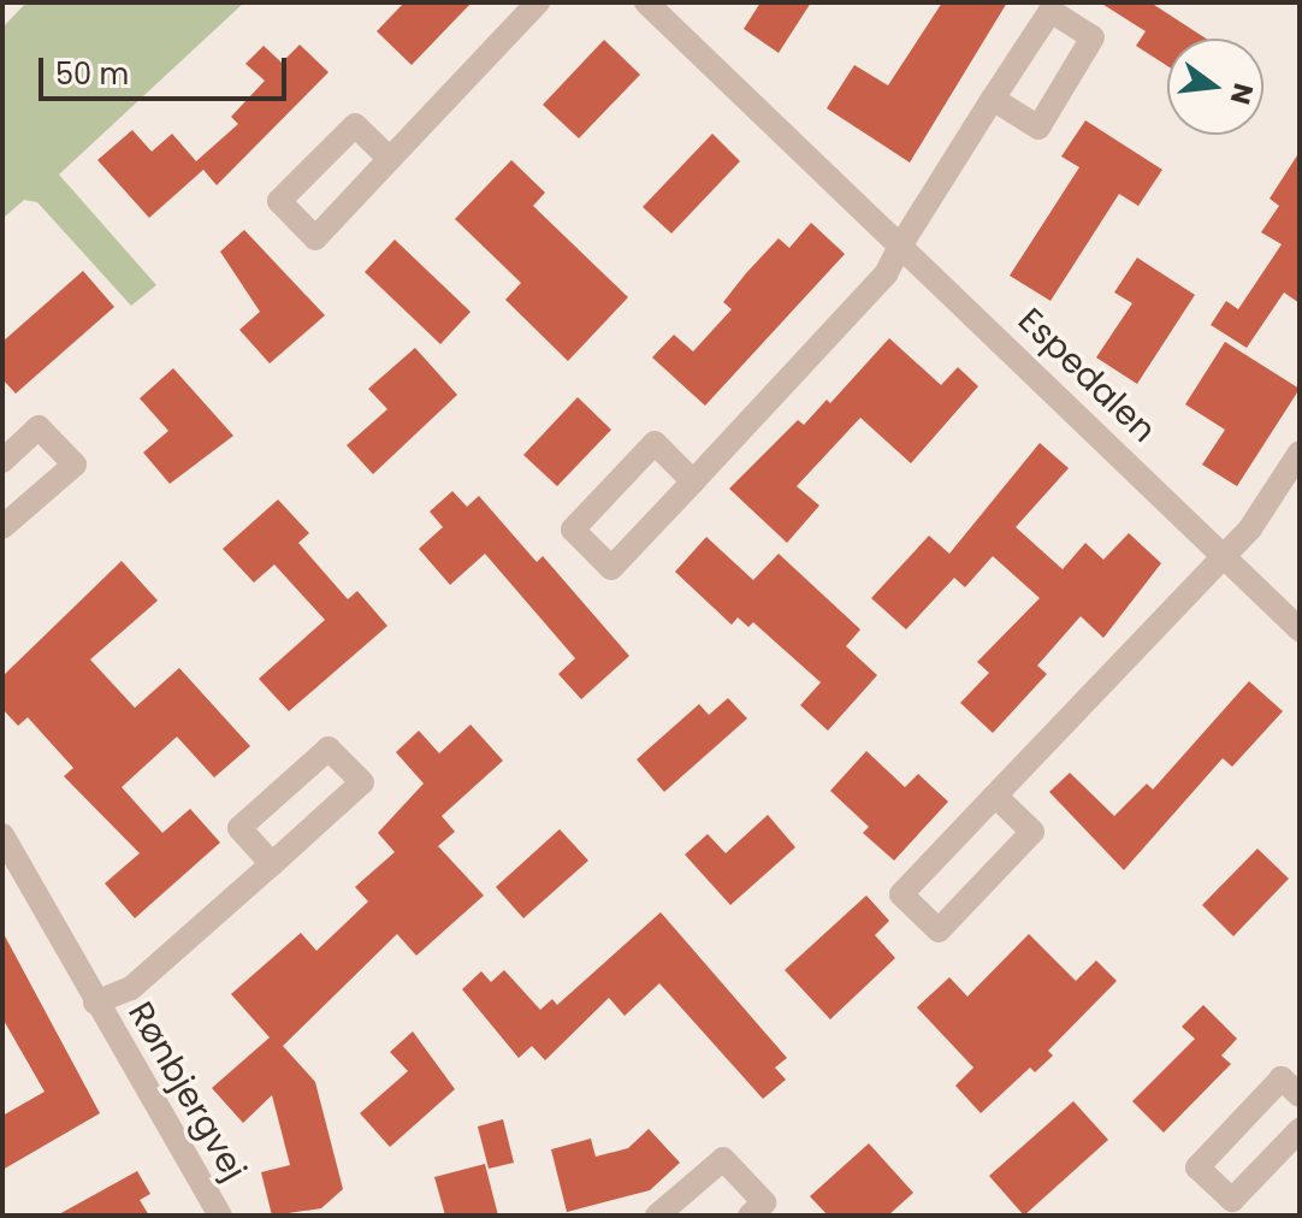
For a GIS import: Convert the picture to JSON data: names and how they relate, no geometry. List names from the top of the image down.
{
  "streets": {
    "street": ["Espedalen", "Rønbjergvej"]
  },
  "scale_bar": "50 m",
  "north": "right"
}
